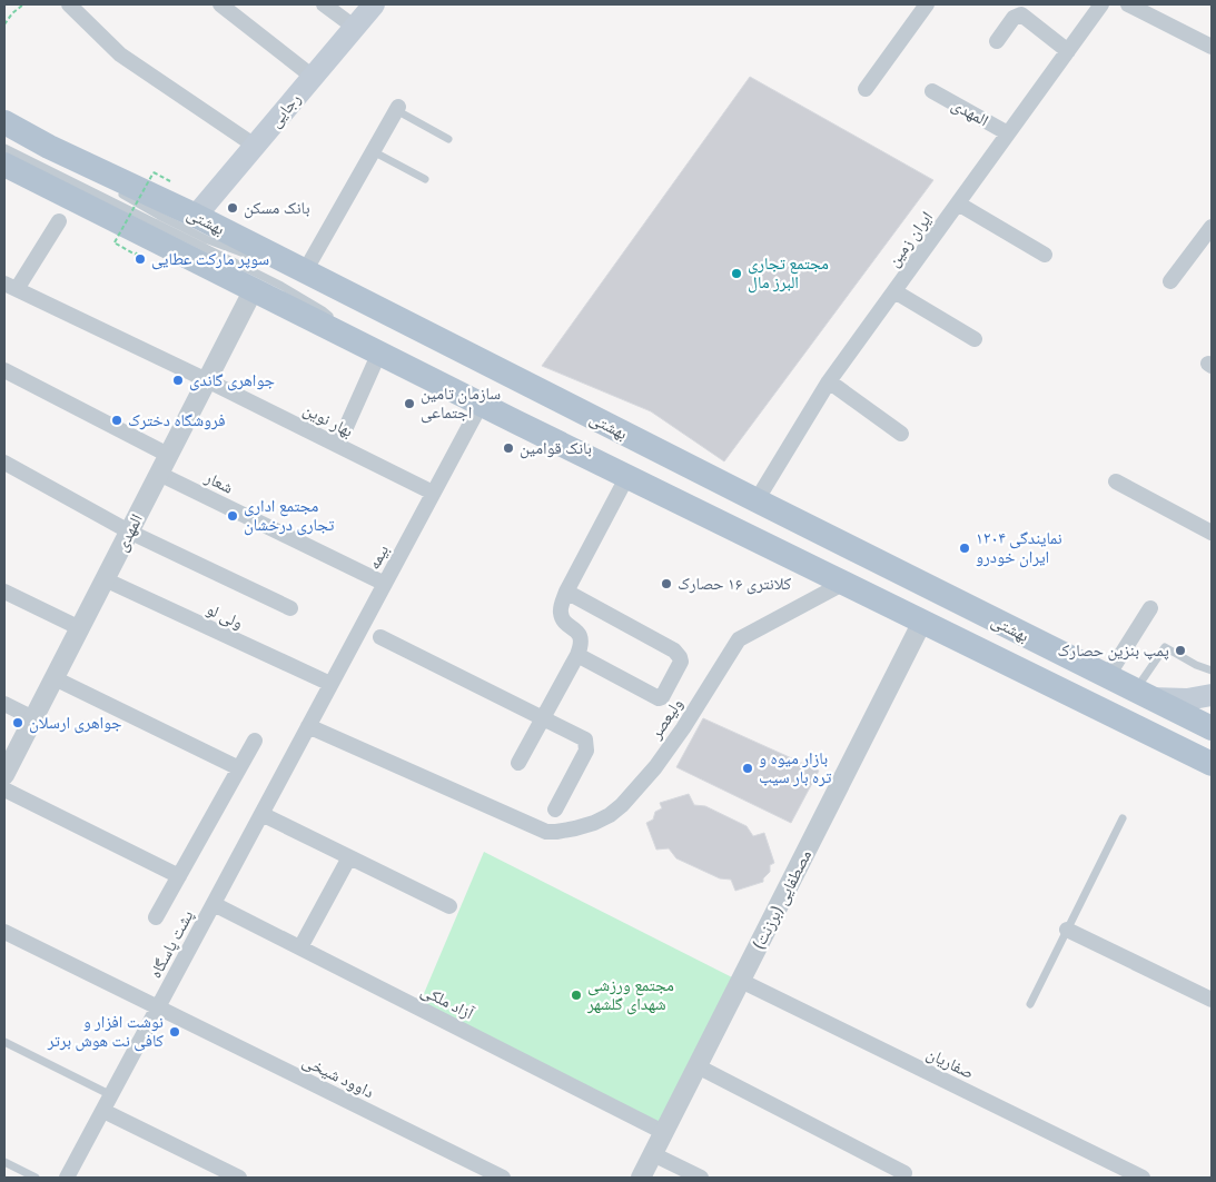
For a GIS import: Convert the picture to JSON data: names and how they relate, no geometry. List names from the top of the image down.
{
  "streets": {
    "main road": ["رجایی", "بهشتی"],
    "street": [
      "المهدی",
      "ایران زمین",
      "بهار نوین",
      "شعار",
      "بیمه",
      "ولی لو",
      "ولیعصر",
      "مصطفایی (برزنت)",
      "پشت پاسگاه",
      "آزاد ملکی",
      "صفاریان",
      "داوود شیخی"
    ]
  },
  "crossings": [
    ["رجایی", "بهشتی"],
    ["المهدی", "بهشتی"],
    ["المهدی", "ایران زمین"],
    ["المهدی", "بهار نوین"],
    ["المهدی", "شعار"],
    ["المهدی", "ولی لو"],
    ["بهشتی", "ایران زمین"],
    ["بهشتی", "بیمه"],
    ["بهشتی", "ولیعصر"],
    ["بهشتی", "مصطفایی (برزنت)"],
    ["بهار نوین", "بیمه"],
    ["شعار", "بیمه"],
    ["بیمه", "ولی لو"],
    ["بیمه", "ولیعصر"],
    ["بیمه", "پشت پاسگاه"],
    ["ولیعصر", "پشت پاسگاه"],
    ["مصطفایی (برزنت)", "آزاد ملکی"],
    ["مصطفایی (برزنت)", "صفاریان"],
    ["پشت پاسگاه", "آزاد ملکی"],
    ["پشت پاسگاه", "داوود شیخی"]
  ],
  "places": [
    "بانک مسکن",
    "سوپر مارکت عطایی",
    "مجتمع تجاری البرز مال",
    "جواهری گاندی",
    "سازمان تامین اجتماعی",
    "فروشگاه دخترک",
    "بانک قوامین",
    "مجتمع اداری تجاری درخشان",
    "۱۲۰۴ نمایندگی ایران خودرو",
    "کلانتری ۱۶ حصارک",
    "پمپ بنزین حصارک",
    "جواهری ارسلان",
    "بازار میوه و تره بار سیب",
    "مجتمع ورزشی شهدای گلشهر",
    "نوشت افزار و کافی نت هوش برتر"
  ]
}
